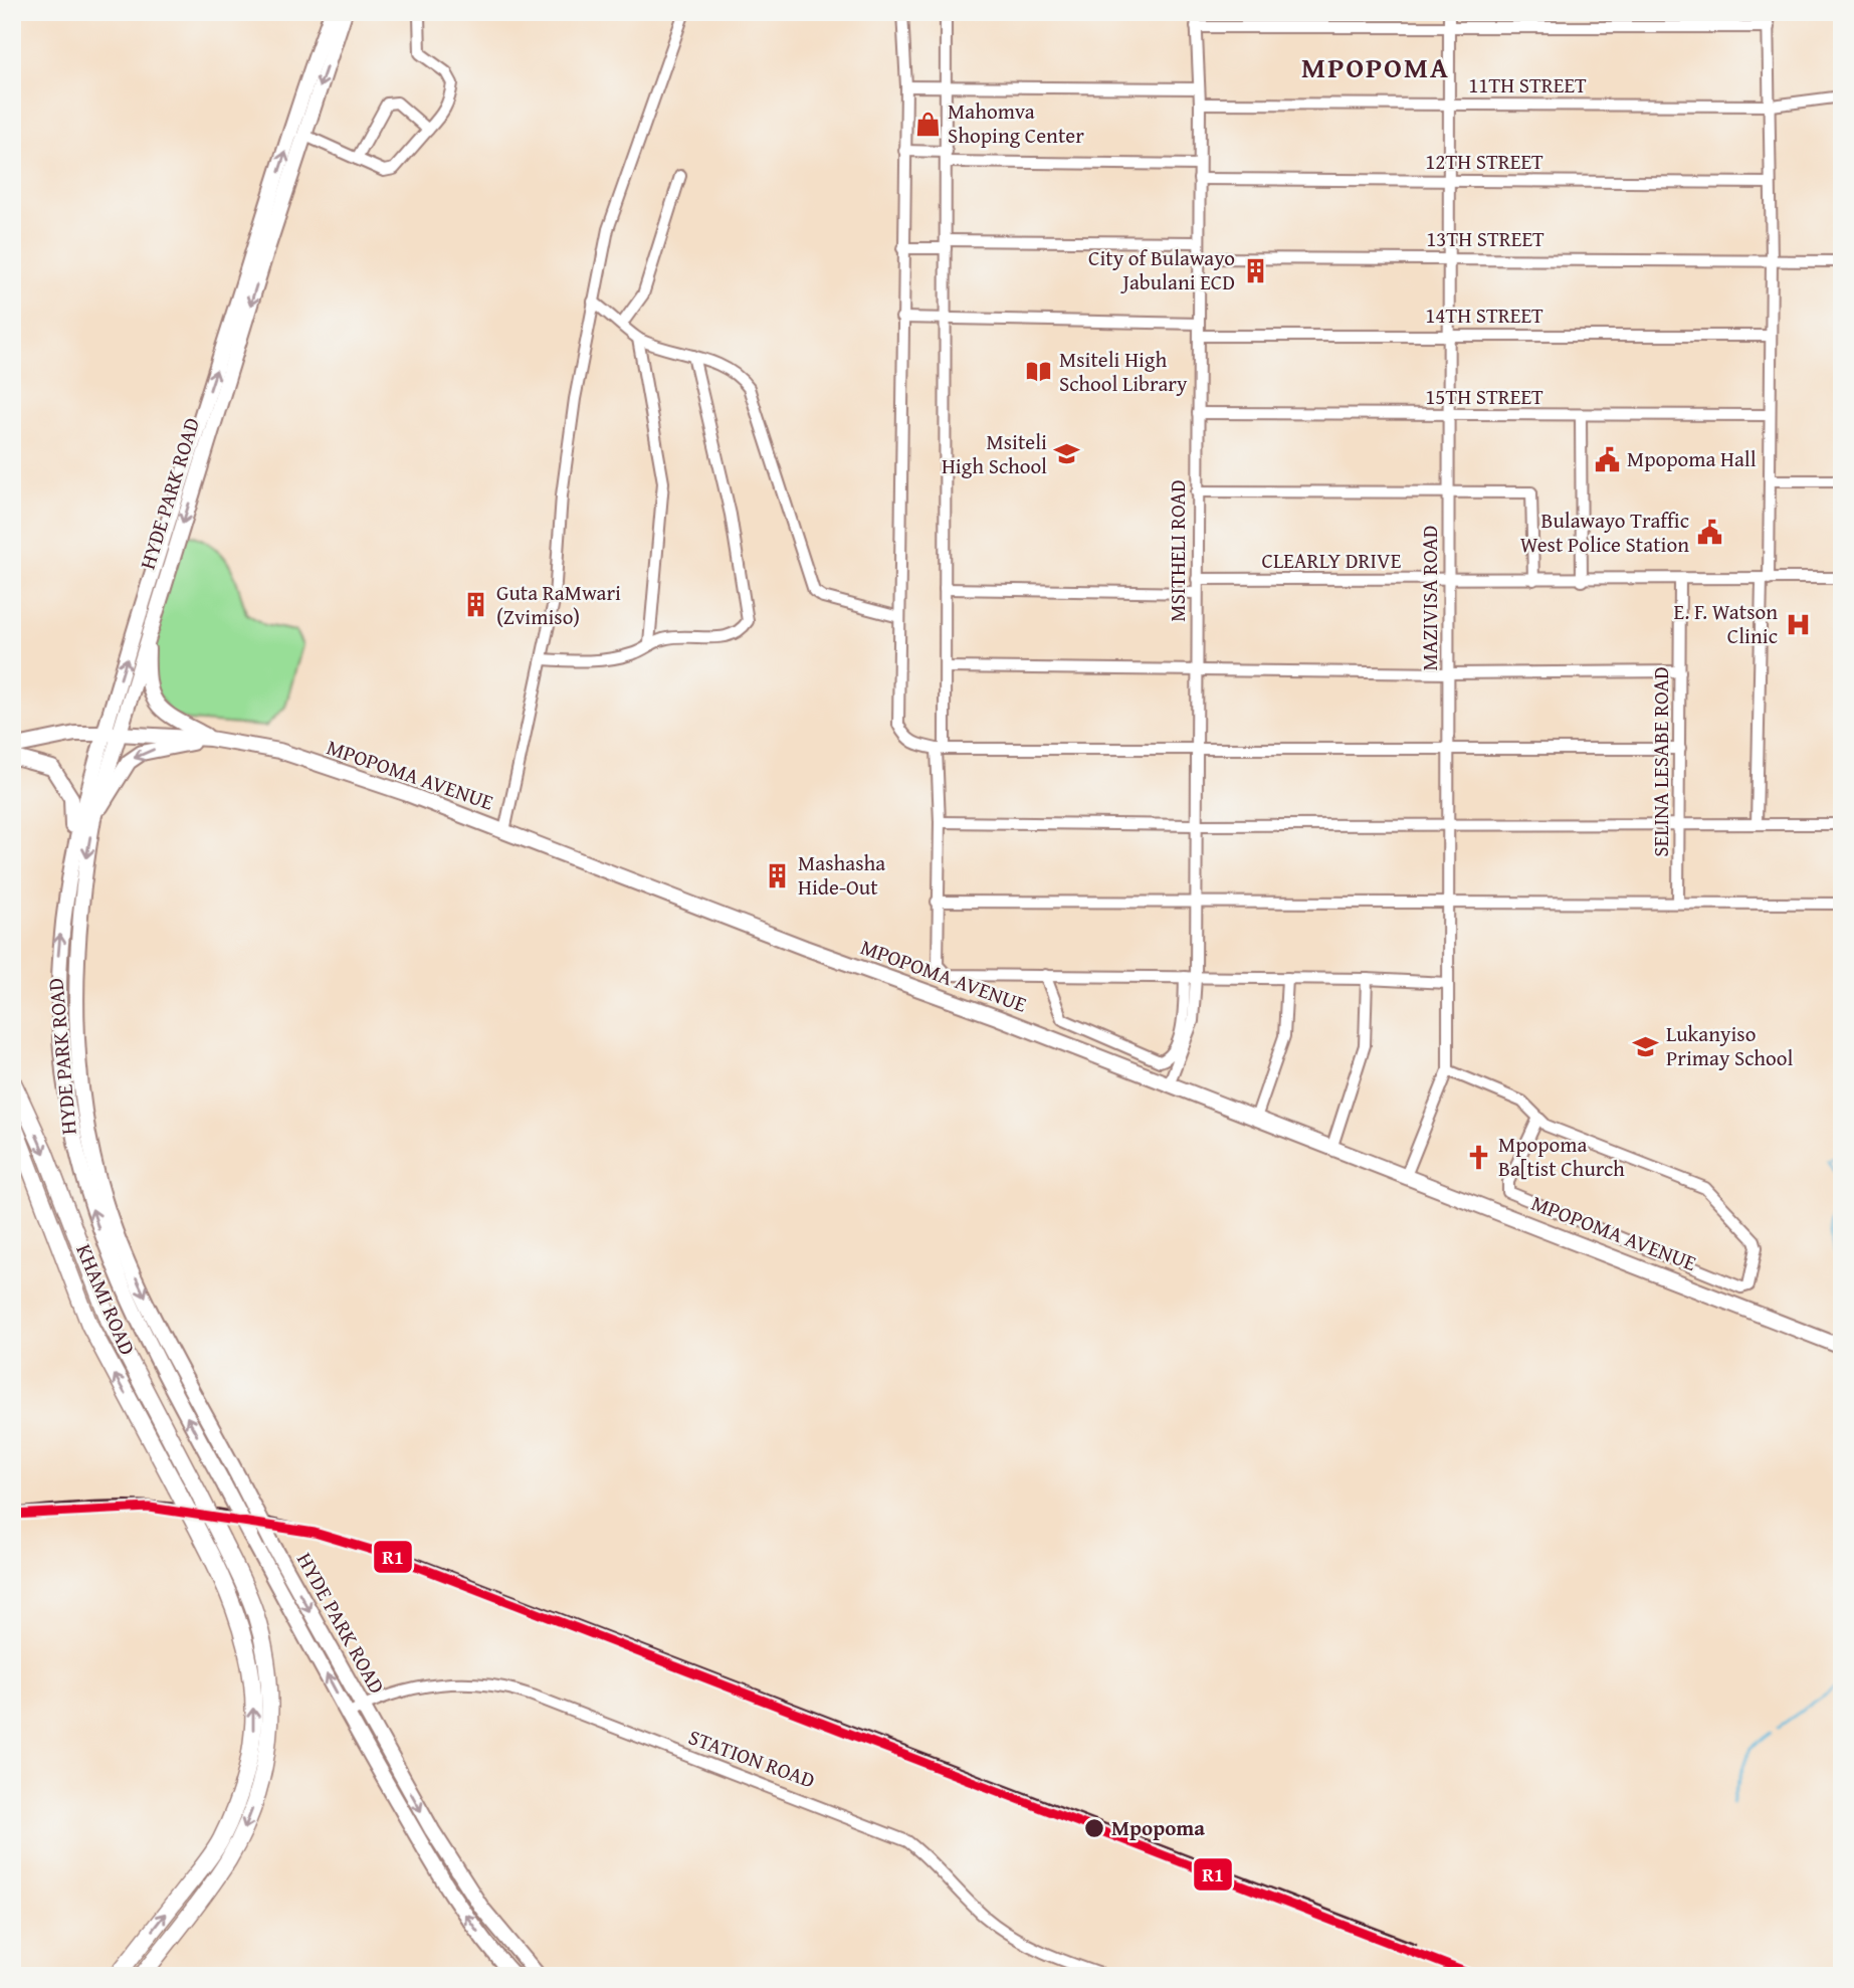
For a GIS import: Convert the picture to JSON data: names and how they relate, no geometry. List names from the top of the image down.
{
  "streets": {
    "main road": ["KHAMI ROAD"],
    "street": [
      "11TH STREET",
      "12TH STREET",
      "13TH STREET",
      "14TH STREET",
      "15TH STREET",
      "HYDE PARK ROAD",
      "MSITHELI ROAD",
      "CLEARLY DRIVE",
      "MAZIVISA ROAD",
      "SELINA LESABE ROAD",
      "MPOPOMA AVENUE",
      "STATION ROAD"
    ]
  },
  "crossings": [
    ["11TH STREET", "MSITHELI ROAD"],
    ["11TH STREET", "MAZIVISA ROAD"],
    ["12TH STREET", "MSITHELI ROAD"],
    ["12TH STREET", "MAZIVISA ROAD"],
    ["13TH STREET", "MSITHELI ROAD"],
    ["13TH STREET", "MAZIVISA ROAD"],
    ["14TH STREET", "MSITHELI ROAD"],
    ["14TH STREET", "MAZIVISA ROAD"],
    ["15TH STREET", "MSITHELI ROAD"],
    ["15TH STREET", "MAZIVISA ROAD"],
    ["HYDE PARK ROAD", "MPOPOMA AVENUE"],
    ["HYDE PARK ROAD", "STATION ROAD"],
    ["MSITHELI ROAD", "CLEARLY DRIVE"],
    ["MSITHELI ROAD", "MPOPOMA AVENUE"],
    ["CLEARLY DRIVE", "MAZIVISA ROAD"],
    ["CLEARLY DRIVE", "SELINA LESABE ROAD"],
    ["MAZIVISA ROAD", "MPOPOMA AVENUE"]
  ],
  "districts": ["MPOPOMA"],
  "places": {
    "shop": ["Mahomva Shoping Center"],
    "building": ["City of Bulawayo Jabulani ECD", "Guta RaMwari (Zvimiso)", "Mashasha Hide-Out"],
    "library": ["Msiteli High School Library"],
    "school or university": ["Msiteli High School", "Lukanyiso Primay School"],
    "public building": ["Mpopoma Hall", "Bulawayo Traffic West Police Station"],
    "hospital": ["E. F. Watson Clinic"],
    "church": ["Mpopoma Ba[tist Church"],
    "other": ["Mpopoma"]
  },
  "lines": ["transit line R1"]
}
